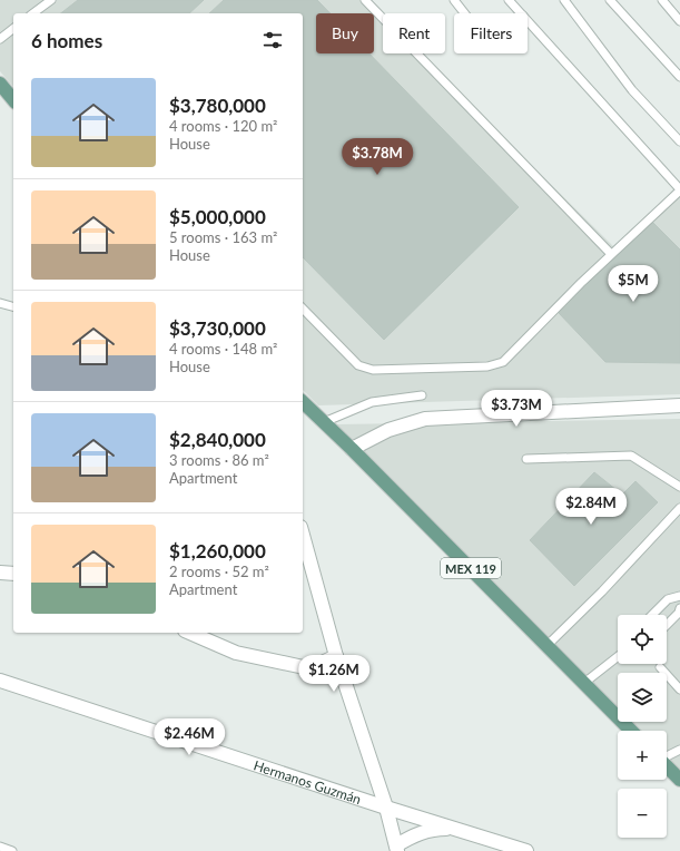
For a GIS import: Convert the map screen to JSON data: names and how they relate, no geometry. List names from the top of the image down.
{
  "streets": {
    "main road": ["MEX 119"],
    "street": ["Hermanos Guzmán"]
  },
  "page": {
    "chip": ["Buy", "Rent", "Filters"],
    "heading": "6 homes",
    "list": [
      {
        "name": "$3,780,000",
        "note": "4 rooms · 120 m² · House"
      },
      {
        "name": "$5,000,000",
        "note": "5 rooms · 163 m² · House"
      },
      {
        "name": "$3,730,000",
        "note": "4 rooms · 148 m² · House"
      },
      {
        "name": "$2,840,000",
        "note": "3 rooms · 86 m² · Apartment"
      },
      {
        "name": "$1,260,000",
        "note": "2 rooms · 52 m² · Apartment"
      }
    ],
    "price": [
      "$3.78M",
      "$5M",
      "$3.73M",
      "$2.84M",
      "$1.26M",
      "$2.46M"
    ],
    "map_buttons": ["+", "−"]
  }
}
